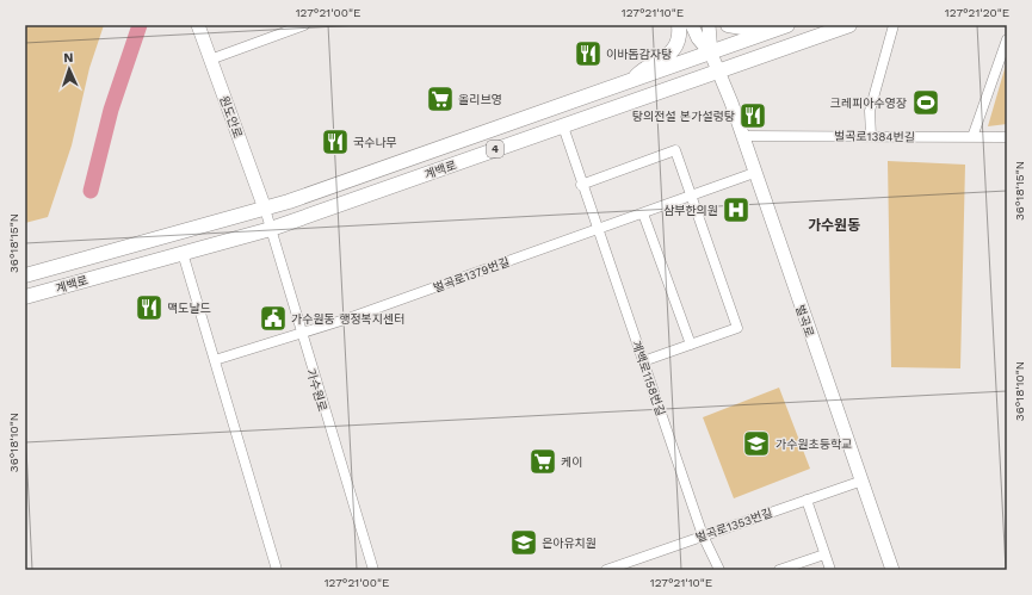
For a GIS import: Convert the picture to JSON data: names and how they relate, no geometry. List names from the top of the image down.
{
  "streets": {
    "main road": ["4", "계백로"],
    "street": [
      "원도안로",
      "벌곡로1384번길",
      "벌곡로1379번길",
      "벌곡로",
      "계백로1158번길",
      "가수원로",
      "벌곡로1353번길"
    ]
  },
  "crossings": [
    ["원도안로", "계백로"],
    ["원도안로", "가수원로"],
    ["벌곡로1384번길", "벌곡로"],
    ["계백로", "벌곡로"],
    ["계백로", "계백로1158번길"],
    ["계백로", "가수원로"],
    ["벌곡로1379번길", "벌곡로"],
    ["벌곡로1379번길", "계백로1158번길"],
    ["벌곡로1379번길", "가수원로"],
    ["벌곡로", "벌곡로1353번길"],
    ["계백로1158번길", "벌곡로1353번길"]
  ],
  "districts": ["가수원동"],
  "places": {
    "restaurant": [
      "이바돔감자탕",
      "탕의전설 본가설렁탕",
      "국수나무",
      "맥도날드"
    ],
    "supermarket": ["올리브영", "케이"],
    "sports": ["크레피아수영장"],
    "hospital": ["삼부한의원"],
    "public building": ["가수원동 행정복지센터"],
    "school or university": ["가수원초등학교", "은아유치원"]
  },
  "north": "top",
  "coordinates": [
    "127°21'00\"E",
    "127°21'10\"E",
    "127°21'20\"E",
    "36°18'15\"N",
    "36°18'10\"N"
  ]
}
